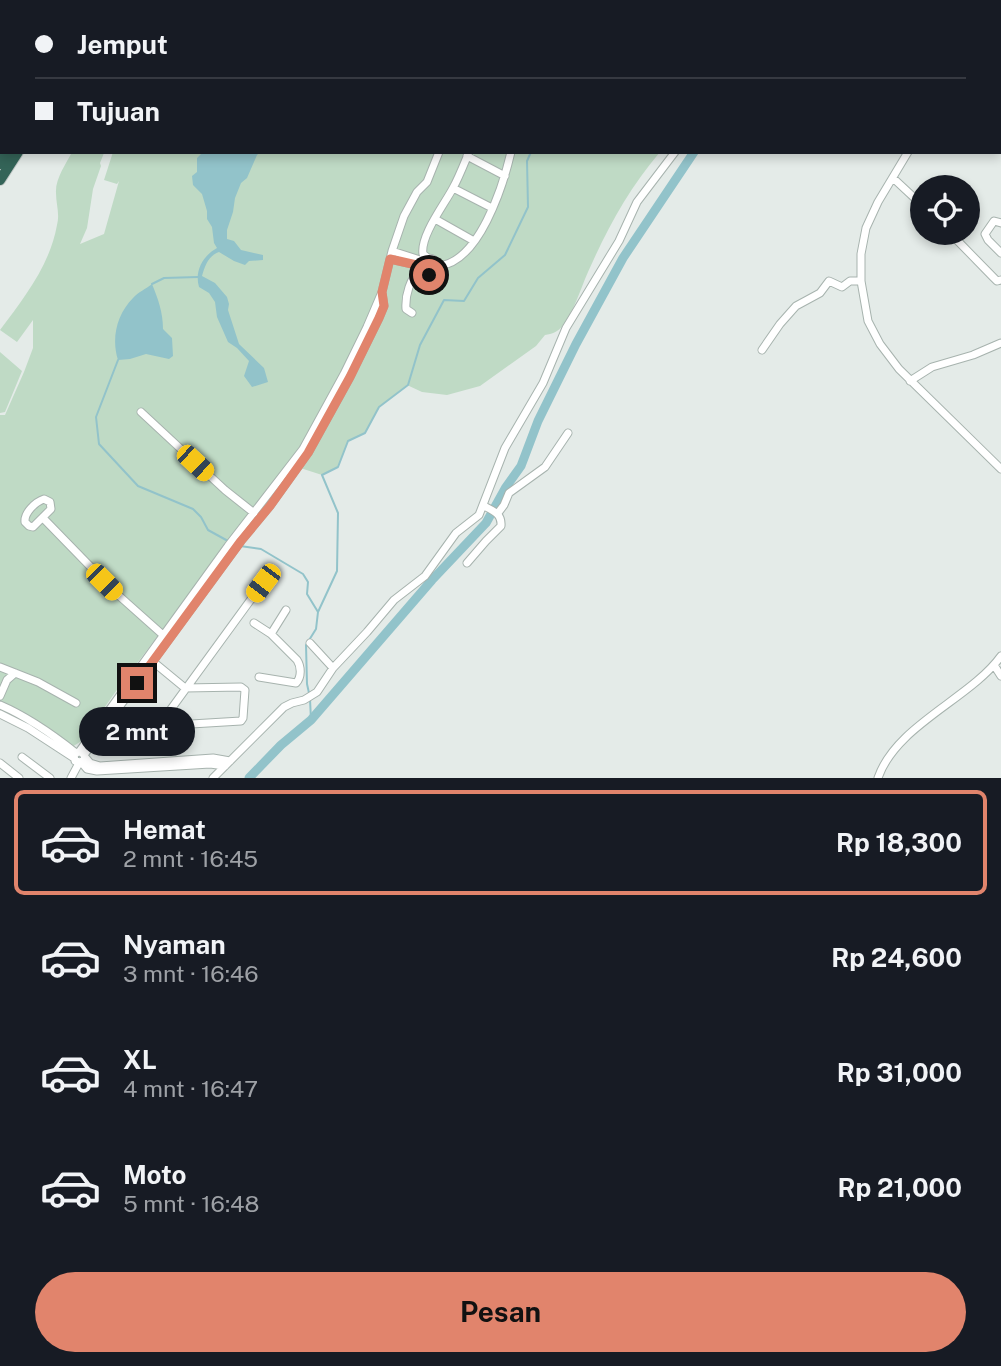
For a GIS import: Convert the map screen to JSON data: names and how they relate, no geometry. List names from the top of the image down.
{
  "page": {
    "banner": ["Jemput", "Tujuan"],
    "bubble": "2 mnt",
    "list": [
      {
        "name": "Hemat",
        "note": "2 mnt · 16:45",
        "value": "Rp 18,300"
      },
      {
        "name": "Nyaman",
        "note": "3 mnt · 16:46",
        "value": "Rp 24,600"
      },
      {
        "name": "XL",
        "note": "4 mnt · 16:47",
        "value": "Rp 31,000"
      },
      {
        "name": "Moto",
        "note": "5 mnt · 16:48",
        "value": "Rp 21,000"
      }
    ],
    "buttons": "Pesan"
  }
}
